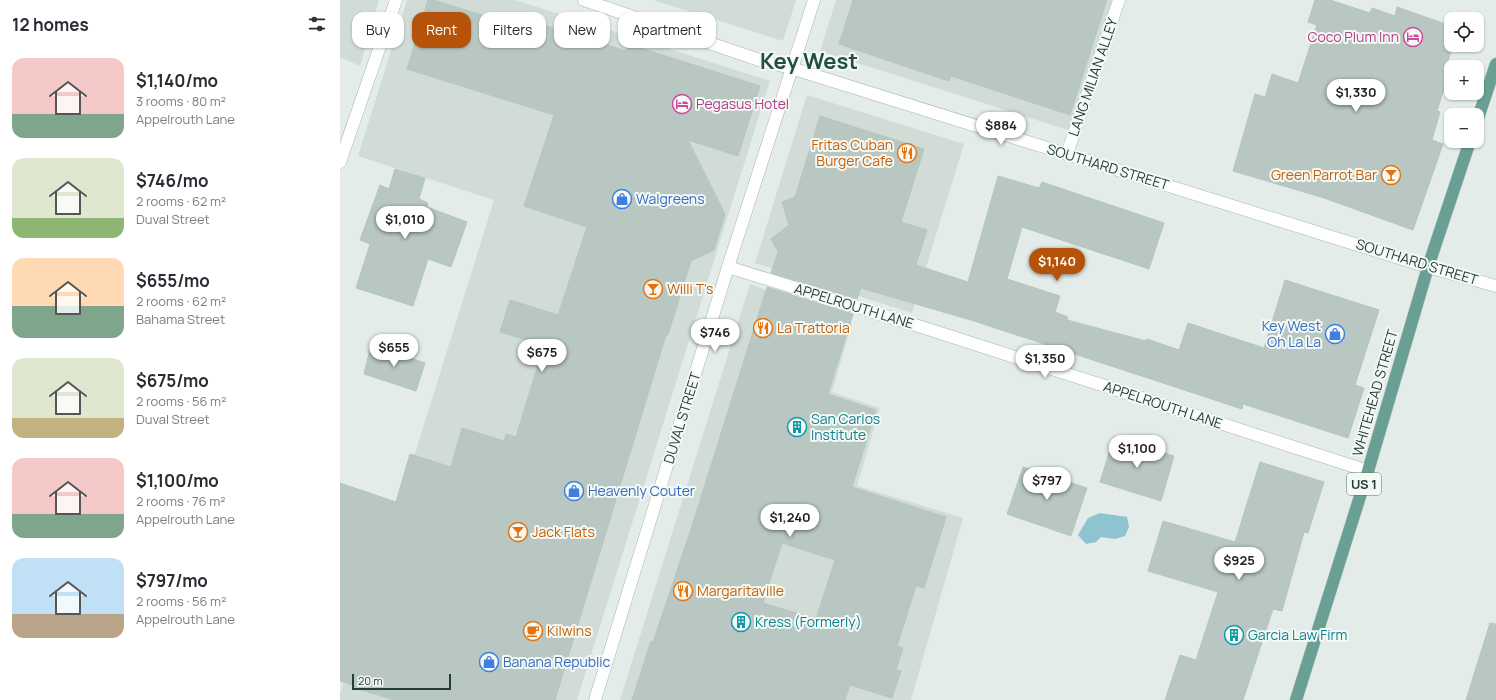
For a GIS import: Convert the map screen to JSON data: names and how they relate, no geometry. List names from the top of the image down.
{
  "streets": {
    "main road": ["WHITEHEAD STREET", "US 1"],
    "street": [
      "LANG MILIAN ALLEY",
      "SOUTHARD STREET",
      "APPELROUTH LANE",
      "DUVAL STREET"
    ]
  },
  "crossings": [
    ["LANG MILIAN ALLEY", "SOUTHARD STREET"],
    ["SOUTHARD STREET", "WHITEHEAD STREET"],
    ["SOUTHARD STREET", "DUVAL STREET"],
    ["APPELROUTH LANE", "WHITEHEAD STREET"],
    ["APPELROUTH LANE", "DUVAL STREET"]
  ],
  "districts": ["Key West"],
  "places": {
    "hotel": ["Coco Plum Inn", "Pegasus Hotel"],
    "restaurant": ["Fritas Cuban Burger Cafe", "La Trattoria", "Margaritaville"],
    "bar": ["Green Parrot Bar", "Willi T's", "Jack Flats"],
    "shop": [
      "Walgreens",
      "Key West Oh La La",
      "Heavenly Couter",
      "Banana Republic"
    ],
    "building": ["San Carlos Institute", "Kress (Formerly)", "Garcia Law Firm"],
    "cafe": ["Kilwins"]
  },
  "scale_bar": "20 m",
  "page": {
    "heading": "12 homes",
    "map_buttons": ["+", "−"],
    "chip": [
      "Buy",
      "Rent",
      "Filters",
      "New",
      "Apartment"
    ],
    "list": [
      {
        "name": "$1,140/mo",
        "note": "3 rooms · 80 m² · Appelrouth Lane"
      },
      {
        "name": "$746/mo",
        "note": "2 rooms · 62 m² · Duval Street"
      },
      {
        "name": "$655/mo",
        "note": "2 rooms · 62 m² · Bahama Street"
      },
      {
        "name": "$675/mo",
        "note": "2 rooms · 56 m² · Duval Street"
      },
      {
        "name": "$1,100/mo",
        "note": "2 rooms · 76 m² · Appelrouth Lane"
      },
      {
        "name": "$797/mo",
        "note": "2 rooms · 56 m² · Appelrouth Lane"
      }
    ],
    "price": [
      "$1,330",
      "$884",
      "$1,010",
      "$1,140",
      "$746",
      "$655",
      "$675",
      "$1,350",
      "$1,100",
      "$797",
      "$1,240",
      "$925"
    ],
    "scale": "20 m"
  }
}
